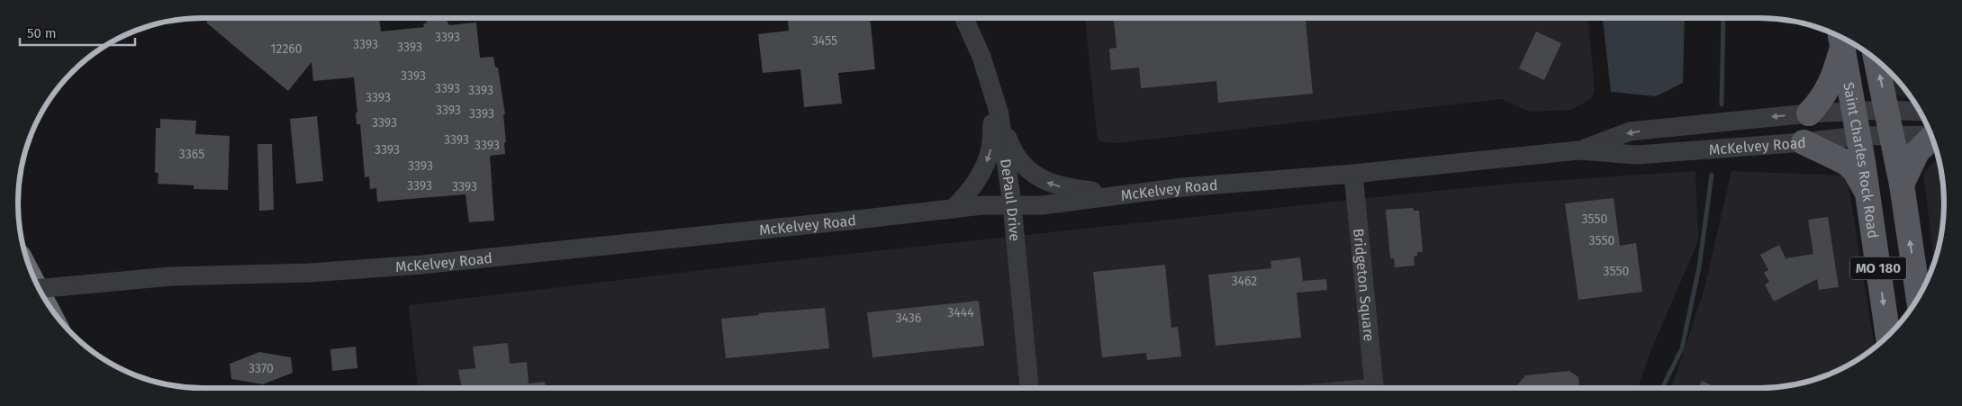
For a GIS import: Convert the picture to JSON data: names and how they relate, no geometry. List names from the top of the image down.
{
  "streets": {
    "main road": ["Saint Charles Rock Road", "MO 180"],
    "street": ["McKelvey Road", "DePaul Drive", "Bridgeton Square"]
  },
  "crossings": [
    ["McKelvey Road", "Saint Charles Rock Road"],
    ["McKelvey Road", "DePaul Drive"],
    ["McKelvey Road", "MO 180"],
    ["McKelvey Road", "Bridgeton Square"]
  ],
  "house_numbers": [
    "3393",
    "3455",
    "3393",
    "3393",
    "12260",
    "3393",
    "3393",
    "3393",
    "3393",
    "3393",
    "3393",
    "3393",
    "3393",
    "3393",
    "3393",
    "3365",
    "3393",
    "3393",
    "3393",
    "3550",
    "3550",
    "3550",
    "3462",
    "3444",
    "3436",
    "3370"
  ],
  "scale_bar": "50 m"
}
